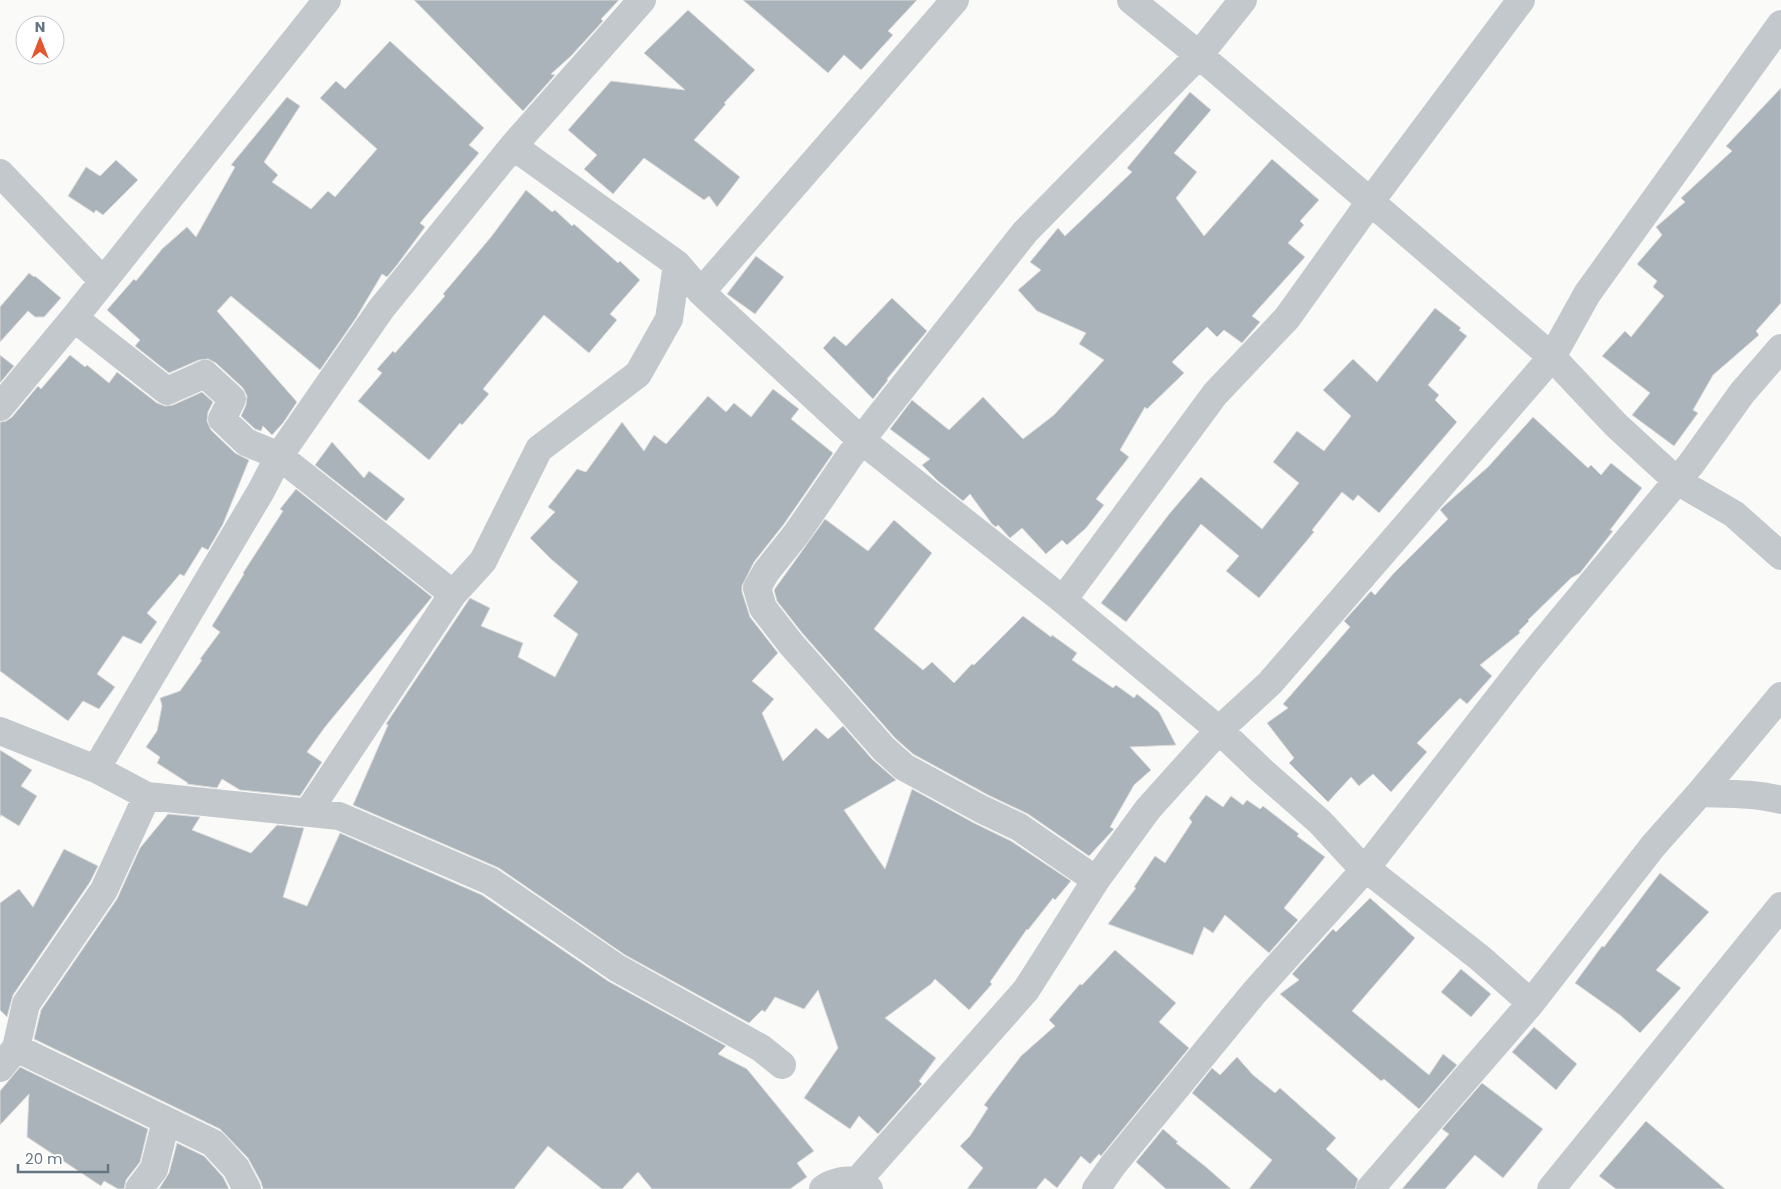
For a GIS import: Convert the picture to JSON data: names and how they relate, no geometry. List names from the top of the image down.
{
  "scale_bar": "20 m",
  "north": "top"
}
